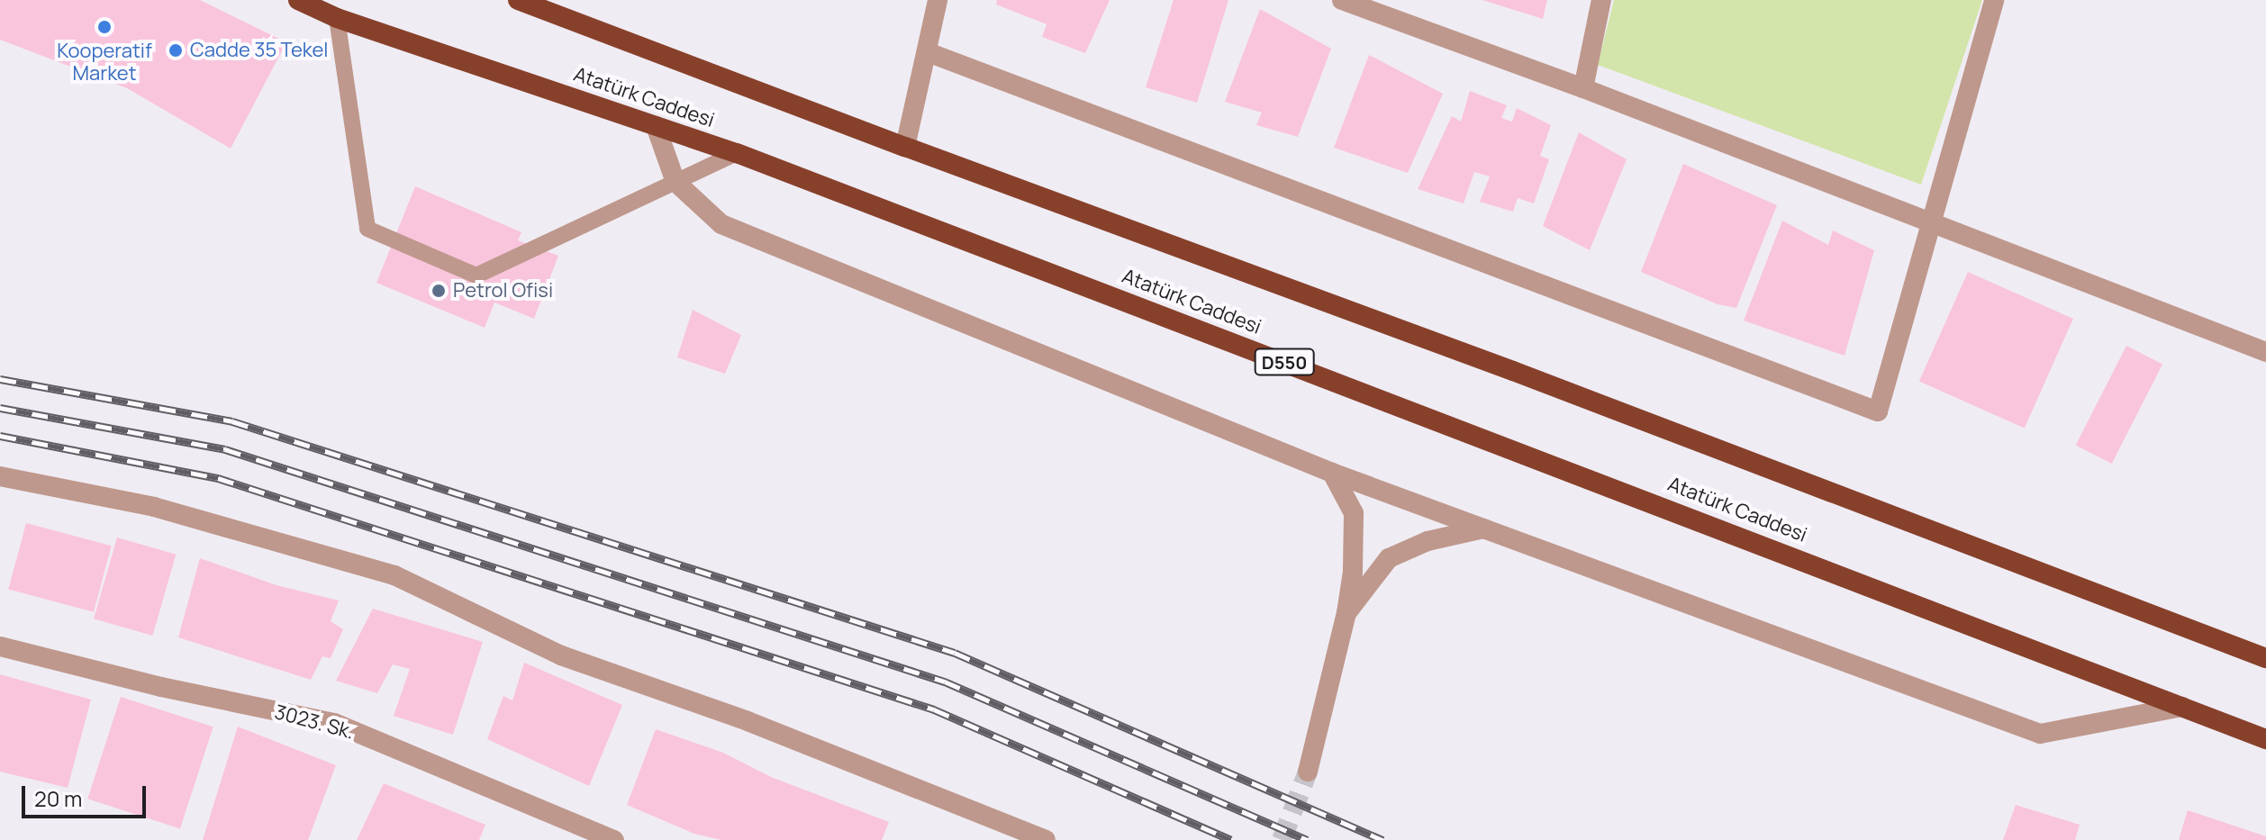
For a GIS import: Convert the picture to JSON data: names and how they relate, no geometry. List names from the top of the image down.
{
  "streets": {
    "highway": ["Atatürk Caddesi", "D550"],
    "street": ["3023. Sk."]
  },
  "places": ["Kooperatif Market", "Cadde 35 Tekel", "Petrol Ofisi"],
  "scale_bar": "20 m"
}
